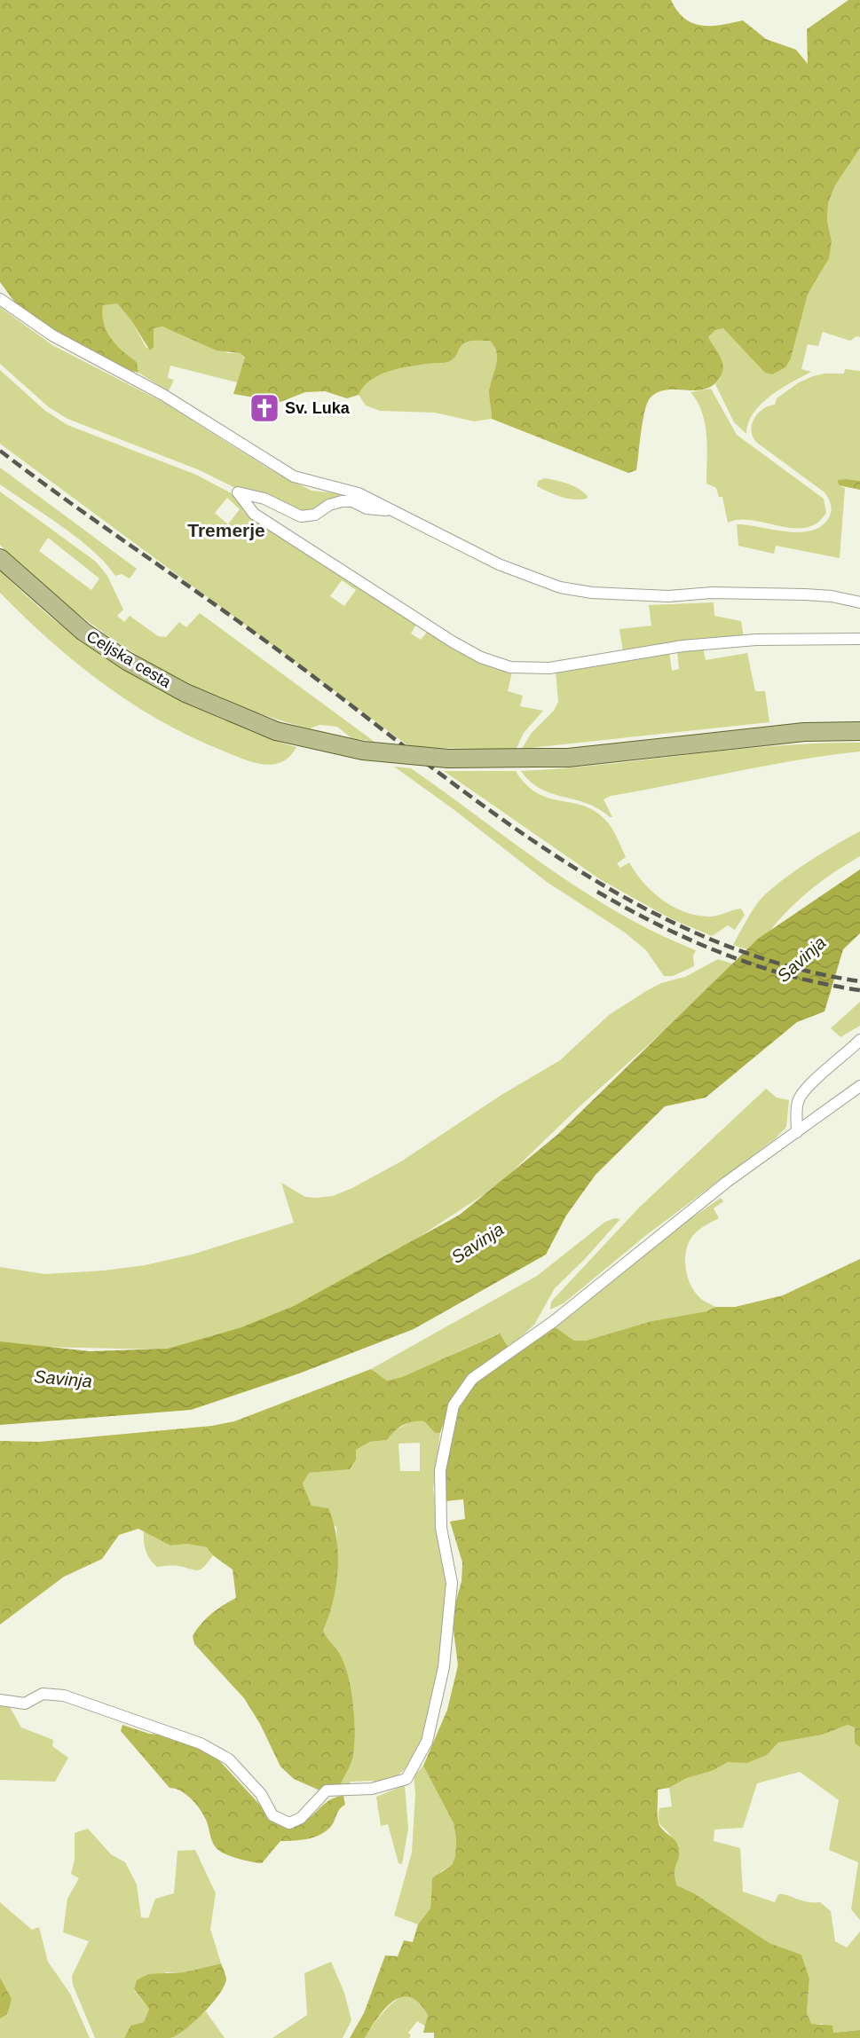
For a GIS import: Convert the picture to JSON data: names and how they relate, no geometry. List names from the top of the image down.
{
  "streets": {
    "main road": ["Celjska cesta"]
  },
  "districts": ["Tremerje"],
  "water": ["Savinja"],
  "places": {
    "church": ["Sv. Luka"]
  }
}
